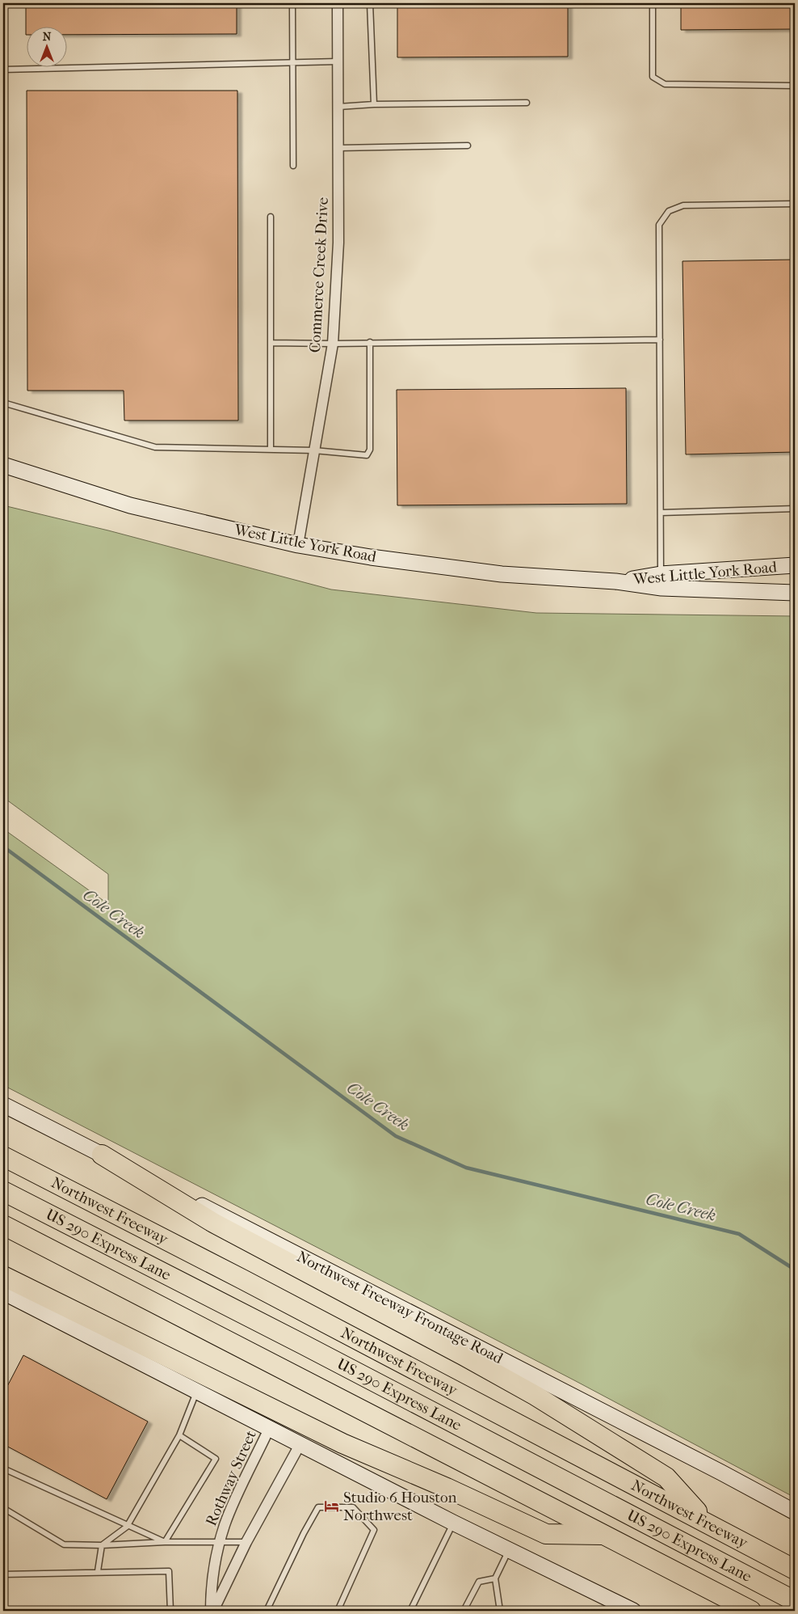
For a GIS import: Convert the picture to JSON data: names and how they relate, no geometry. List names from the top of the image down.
{
  "streets": {
    "highway": ["Northwest Freeway", "US 290 Express Lane"],
    "main road": ["West Little York Road", "Northwest Freeway Frontage Road"],
    "street": ["Commerce Creek Drive", "Rothway Street"]
  },
  "crossings": [
    ["Commerce Creek Drive", "West Little York Road"]
  ],
  "water": ["Cole Creek"],
  "places": {
    "hotel": ["Studio 6 Houston Northwest"]
  },
  "north": "top"
}
